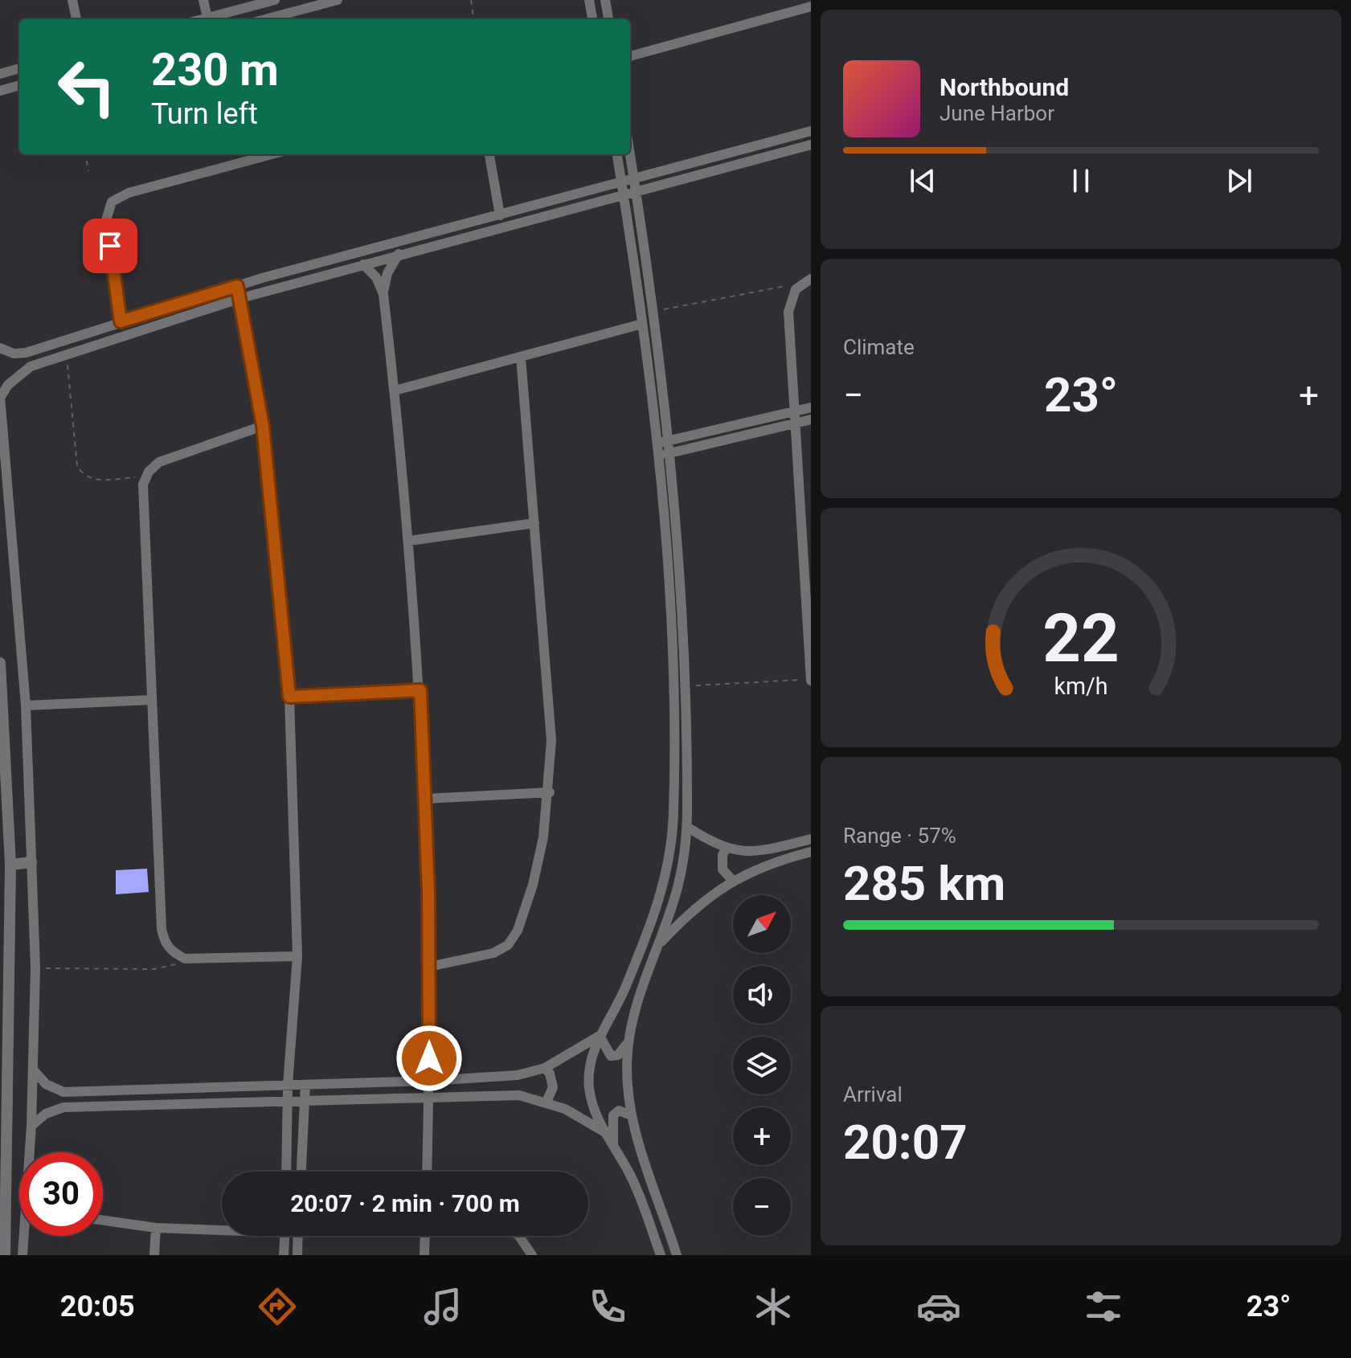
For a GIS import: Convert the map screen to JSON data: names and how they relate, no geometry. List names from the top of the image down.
{
  "north": "top right",
  "page": {
    "turn": ["230 m", "Turn left"],
    "song": ["Northbound", "June Harbor"],
    "tile": [
      "Climate",
      ["Range · 57%", "285 km"],
      ["Arrival", "20:07"]
    ],
    "heat": ["−", "23°", "+"],
    "map_buttons": ["+", "−"],
    "limit": "30",
    "trip": "20:07 · 2 min · 700 m",
    "tabs": ["20:05", "23°"],
    "gauge": ["22", "km/h"]
  }
}
